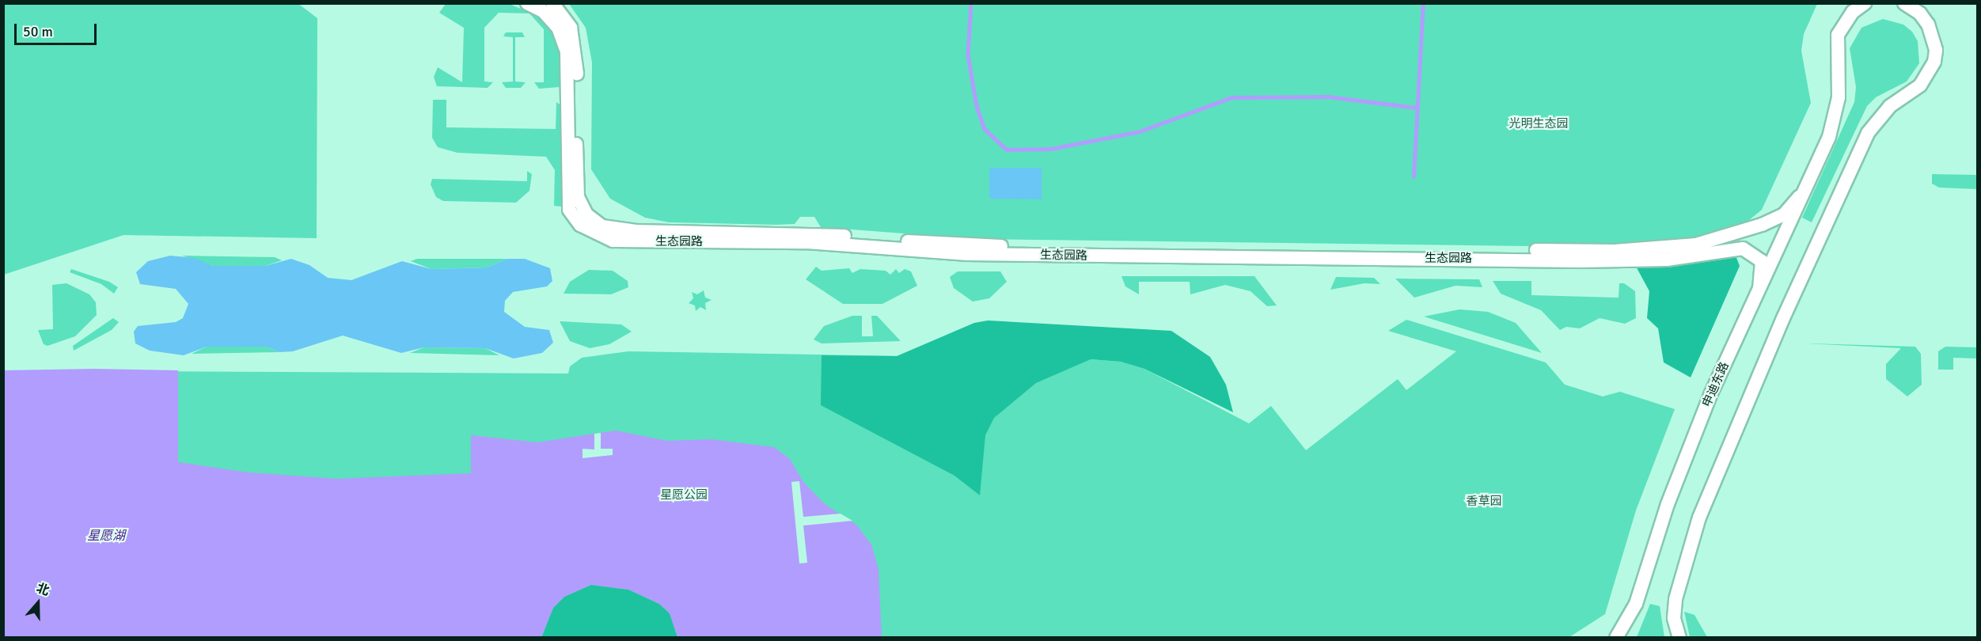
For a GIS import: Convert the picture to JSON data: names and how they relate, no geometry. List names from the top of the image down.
{
  "streets": {
    "street": ["生态园路", "申迪东路"]
  },
  "crossings": [
    ["生态园路", "申迪东路"]
  ],
  "water": ["星愿湖"],
  "parks": ["光明生态园", "星愿公园", "香草园"],
  "scale_bar": "50 m",
  "north": "top"
}
